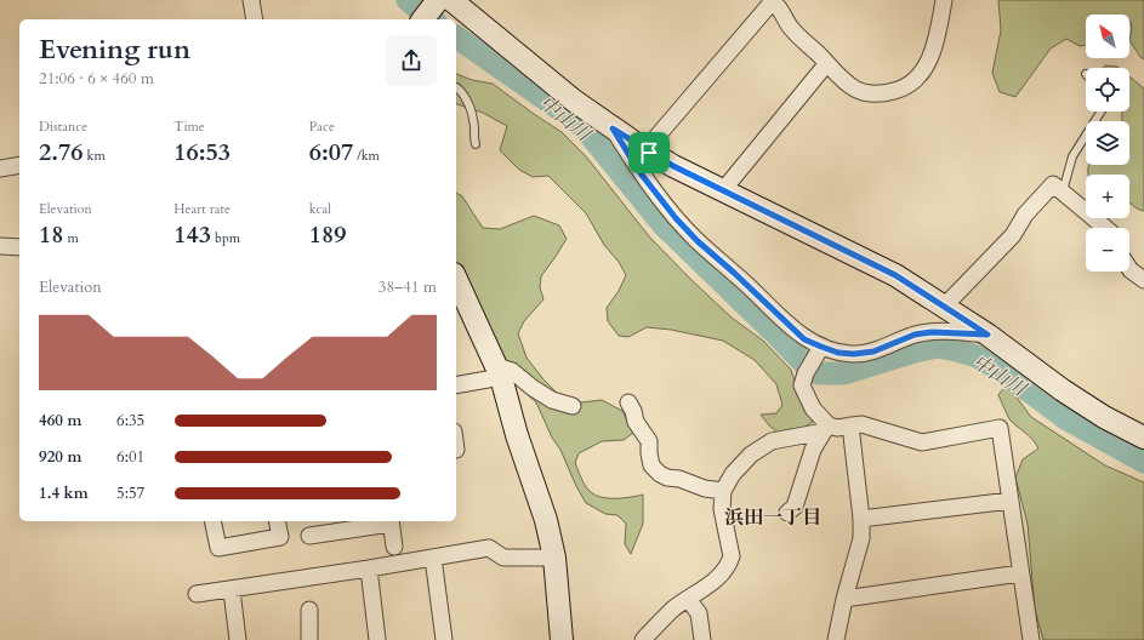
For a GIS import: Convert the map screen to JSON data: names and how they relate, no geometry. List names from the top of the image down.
{
  "districts": ["浜田一丁目"],
  "water": ["中山川"],
  "north": "top left",
  "page": {
    "map_buttons": ["+", "−"],
    "heading": ["Evening run", "21:06 · 6 × 460 m"],
    "stats": [
      ["Distance", "2.76 km"],
      ["Time", "16:53"],
      ["Pace", "6:07 /km"],
      ["Elevation", "18 m"],
      ["Heart rate", "143 bpm"],
      ["kcal", "189"]
    ],
    "chart": ["Elevation", "38–41 m"],
    "list": [
      {
        "name": "460 m",
        "note": "6:35"
      },
      {
        "name": "920 m",
        "note": "6:01"
      },
      {
        "name": "1.4 km",
        "note": "5:57"
      }
    ]
  }
}
